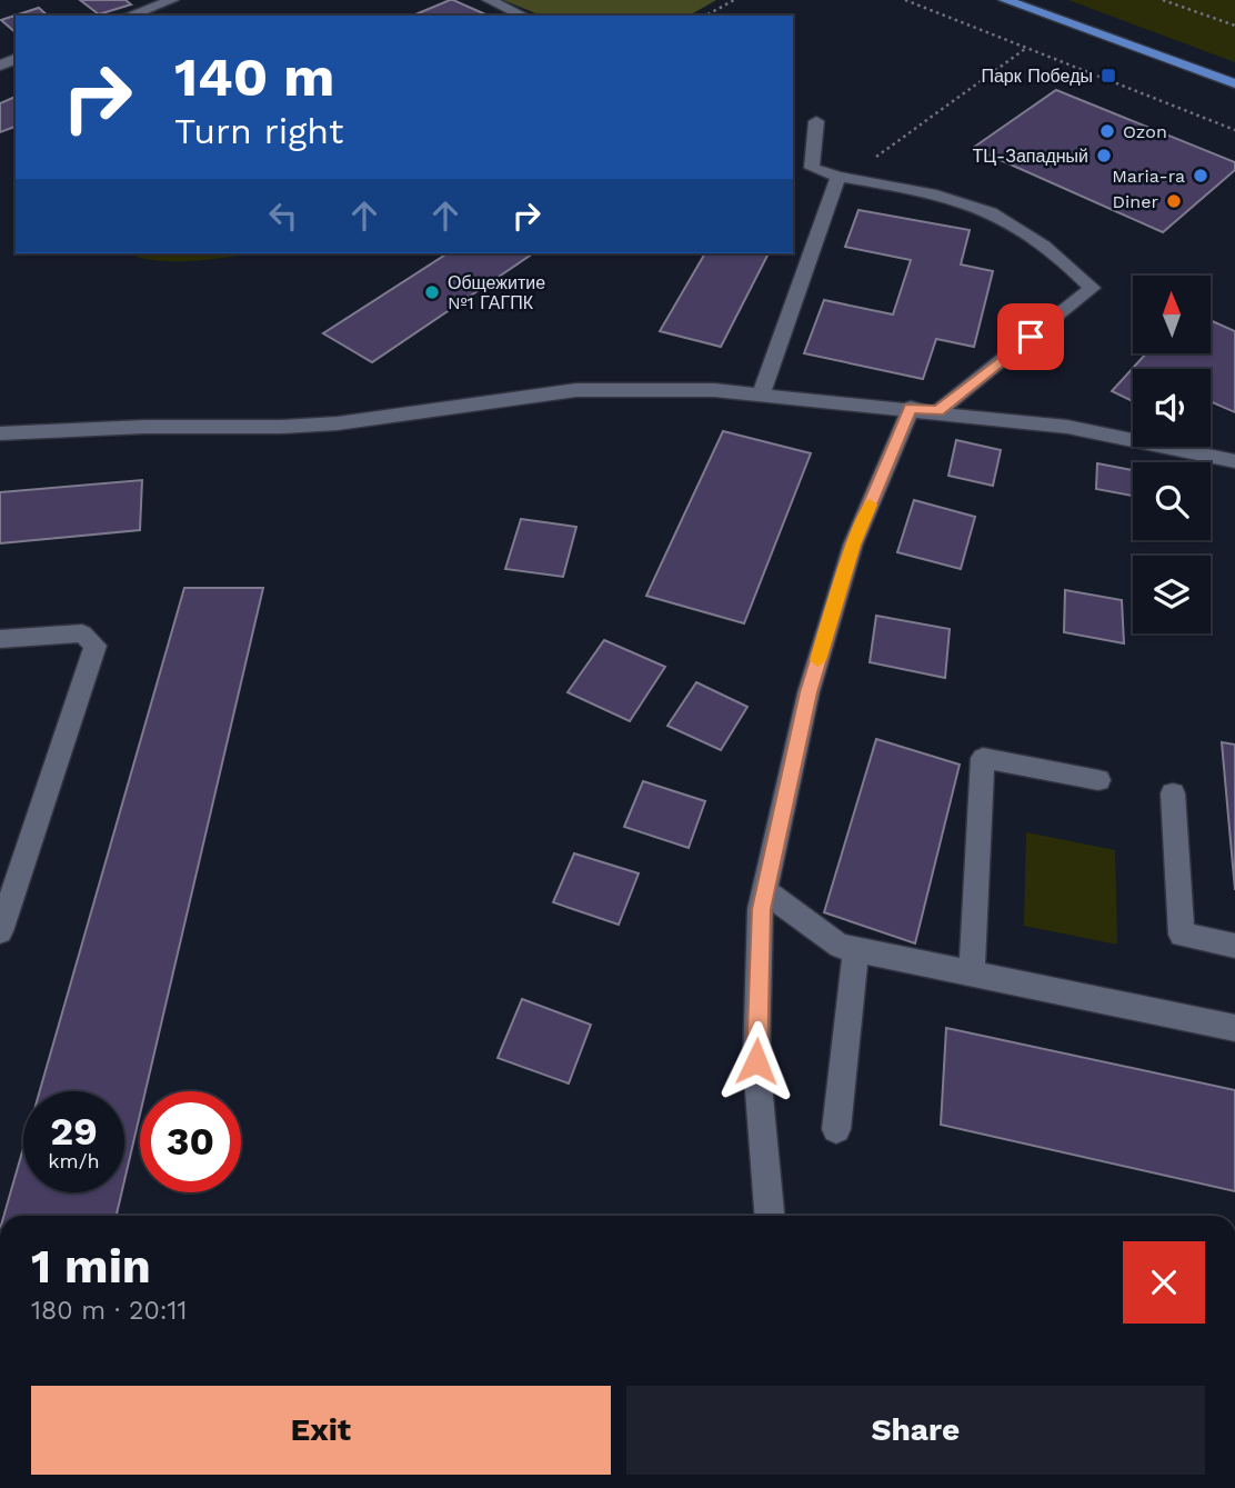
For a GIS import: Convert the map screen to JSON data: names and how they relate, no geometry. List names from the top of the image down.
{
  "places": {
    "transit": ["Парк Победы"],
    "other": [
      "Ozon",
      "ТЦ-Западный",
      "Maria-ra",
      "Diner",
      "Общежитие №1 ГАГПК"
    ]
  },
  "north": "top",
  "page": {
    "turn": ["140 m", "Turn right"],
    "speed": "29 km/h",
    "limit": "30",
    "heading": ["1 min", "180 m · 20:11"],
    "buttons": ["Exit", "Share"]
  }
}
